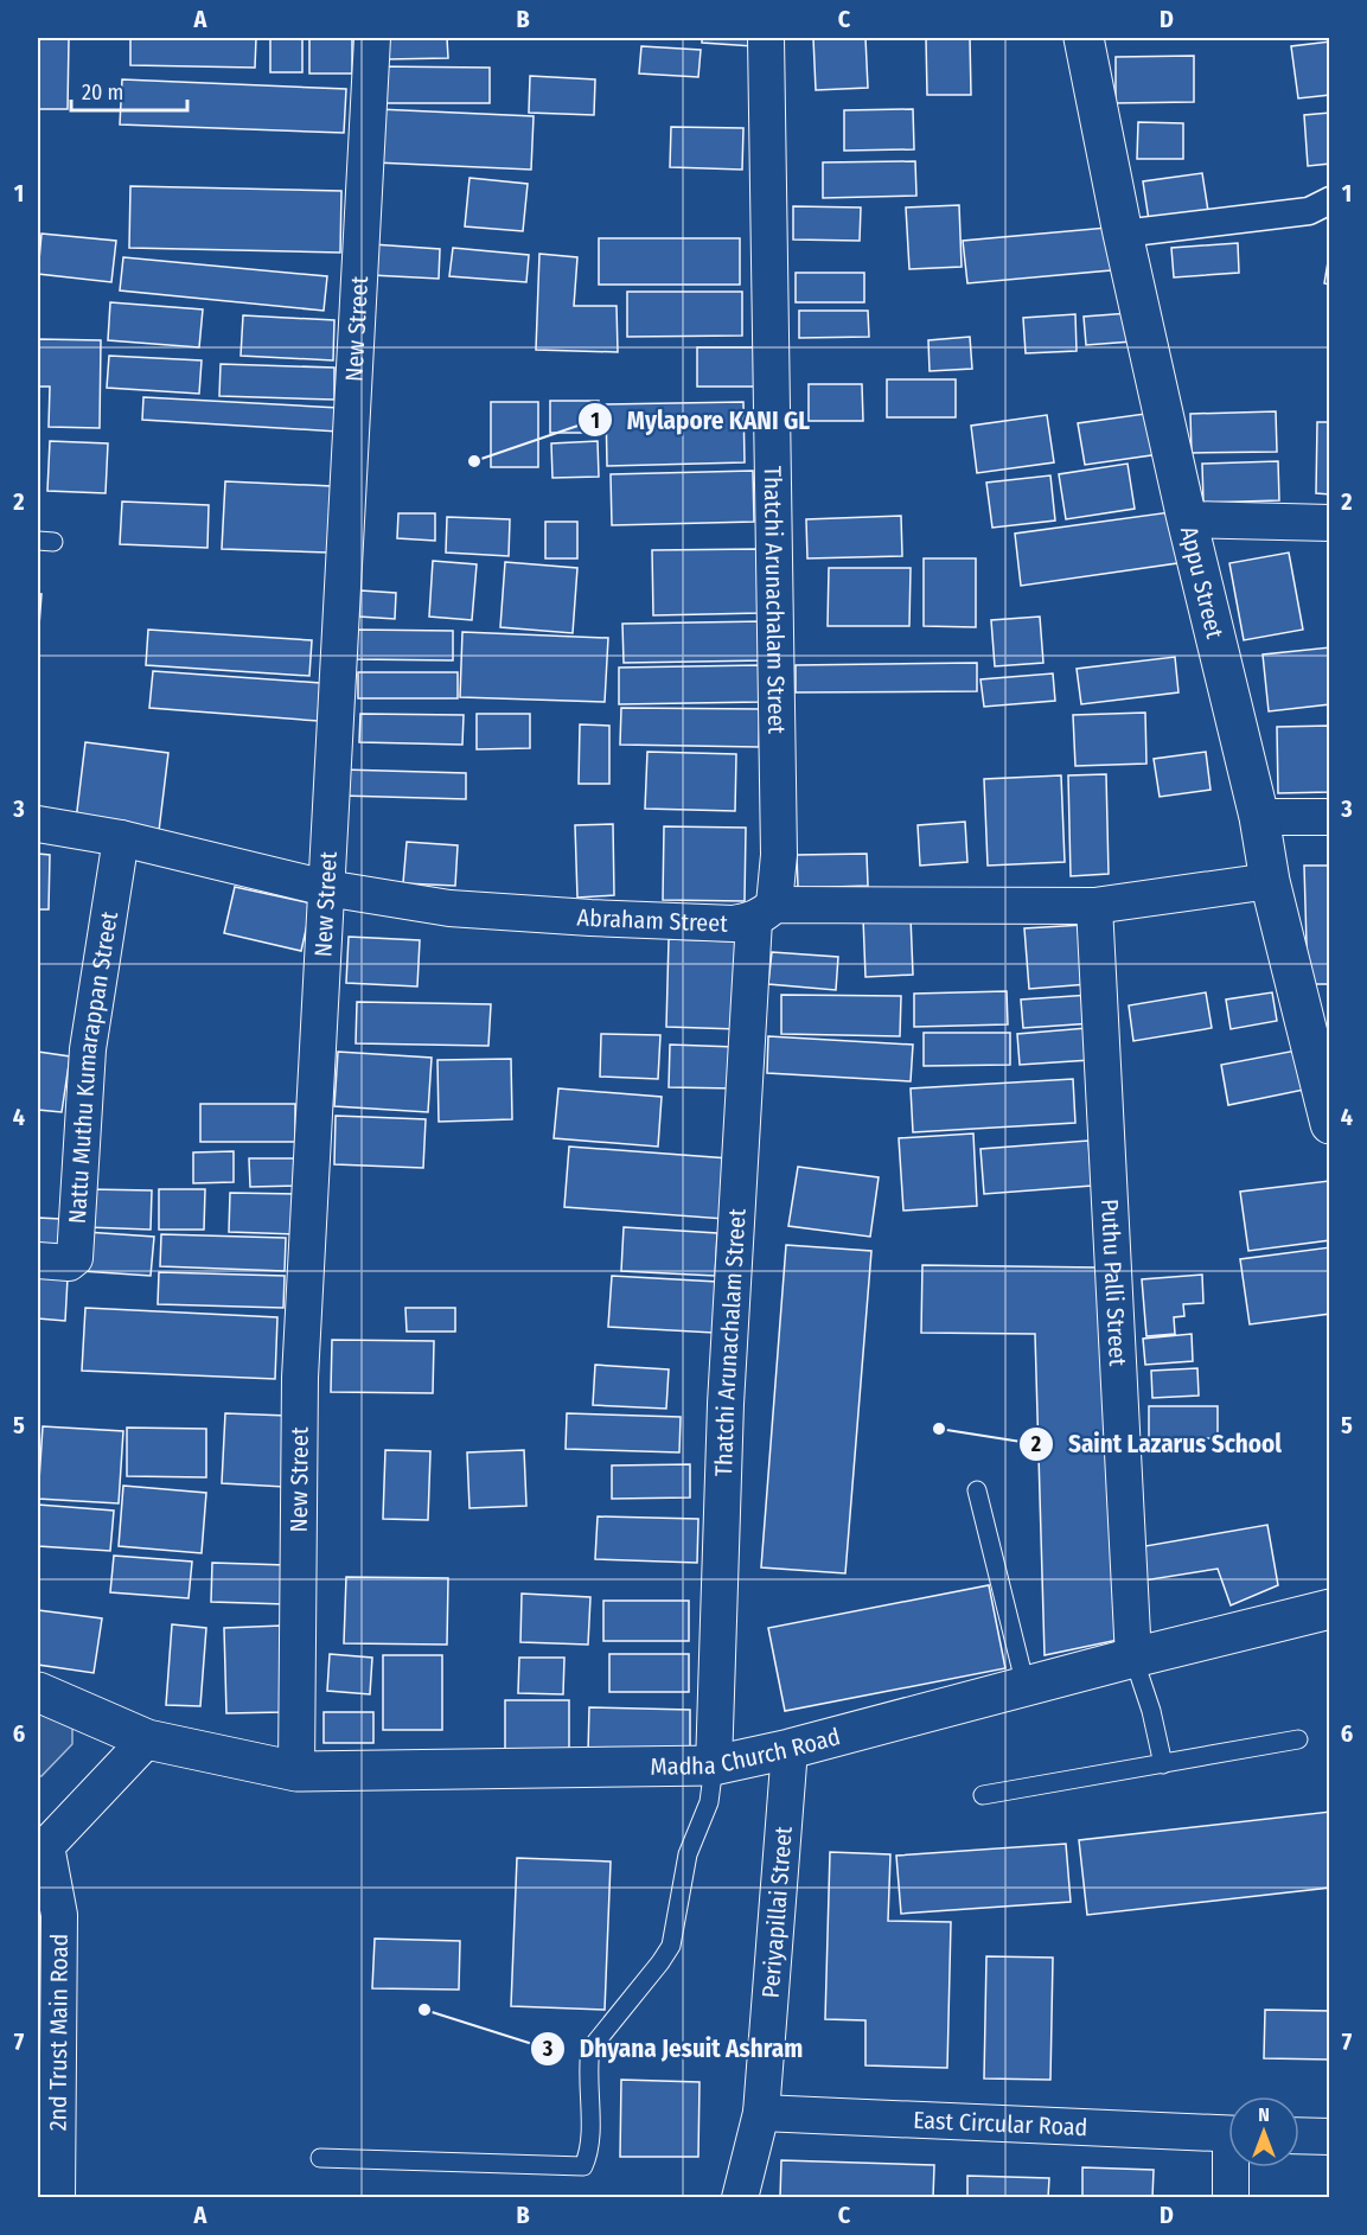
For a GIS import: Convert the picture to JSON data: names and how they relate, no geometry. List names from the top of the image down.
{
  "streets": {
    "street": [
      "New Street",
      "Appu Street",
      "Thatchi Arunachalam Street",
      "Abraham Street",
      "Nattu Muthu Kumarappan Street",
      "Puthu Palli Street",
      "Madha Church Road",
      "Periyapillai Street",
      "2nd Trust Main Road",
      "East Circular Road"
    ]
  },
  "crossings": [
    ["New Street", "Abraham Street"],
    ["New Street", "Madha Church Road"],
    ["Appu Street", "Abraham Street"],
    ["Thatchi Arunachalam Street", "Abraham Street"],
    ["Thatchi Arunachalam Street", "Madha Church Road"],
    ["Abraham Street", "Nattu Muthu Kumarappan Street"],
    ["Abraham Street", "Puthu Palli Street"],
    ["Puthu Palli Street", "Madha Church Road"],
    ["Madha Church Road", "Periyapillai Street"],
    ["Madha Church Road", "2nd Trust Main Road"],
    ["Periyapillai Street", "East Circular Road"]
  ],
  "places": ["Mylapore KANI GL", "Saint Lazarus School", "Dhyana Jesuit Ashram"],
  "scale_bar": "20 m",
  "north": "top",
  "grid": {
    "columns": [
      "A",
      "B",
      "C",
      "D"
    ],
    "rows": [
      "1",
      "2",
      "3",
      "4",
      "5",
      "6",
      "7"
    ]
  }
}
